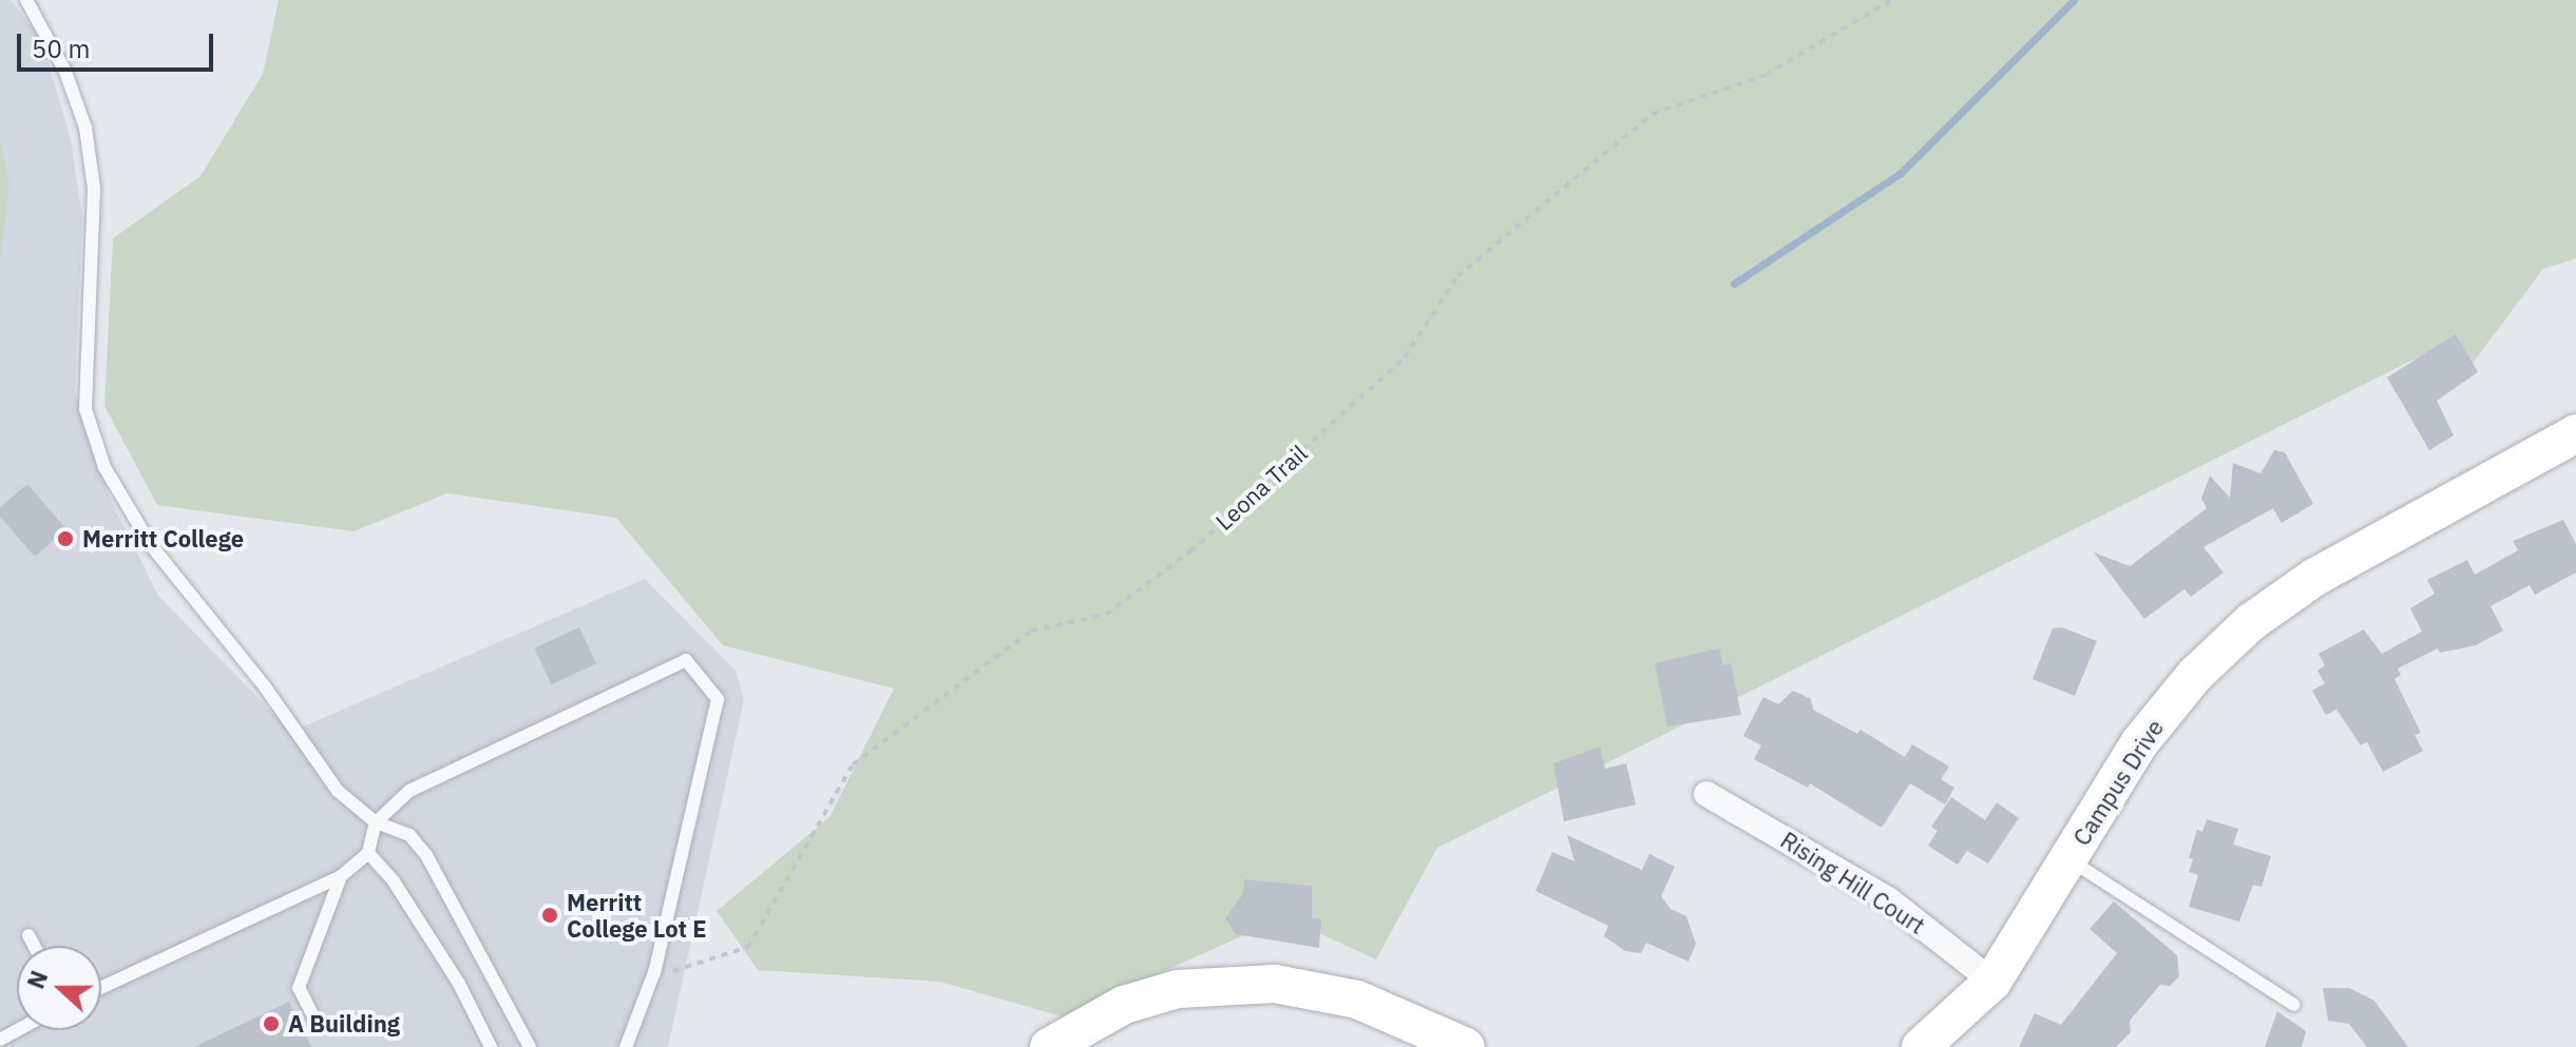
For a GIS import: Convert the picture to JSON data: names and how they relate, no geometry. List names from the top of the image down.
{
  "streets": {
    "street": ["Campus Drive", "Rising Hill Court"],
    "path": ["Leona Trail"]
  },
  "crossings": [
    ["Campus Drive", "Rising Hill Court"]
  ],
  "places": ["Merritt College", "Merritt College Lot E", "A Building"],
  "scale_bar": "50 m",
  "north": "left"
}
